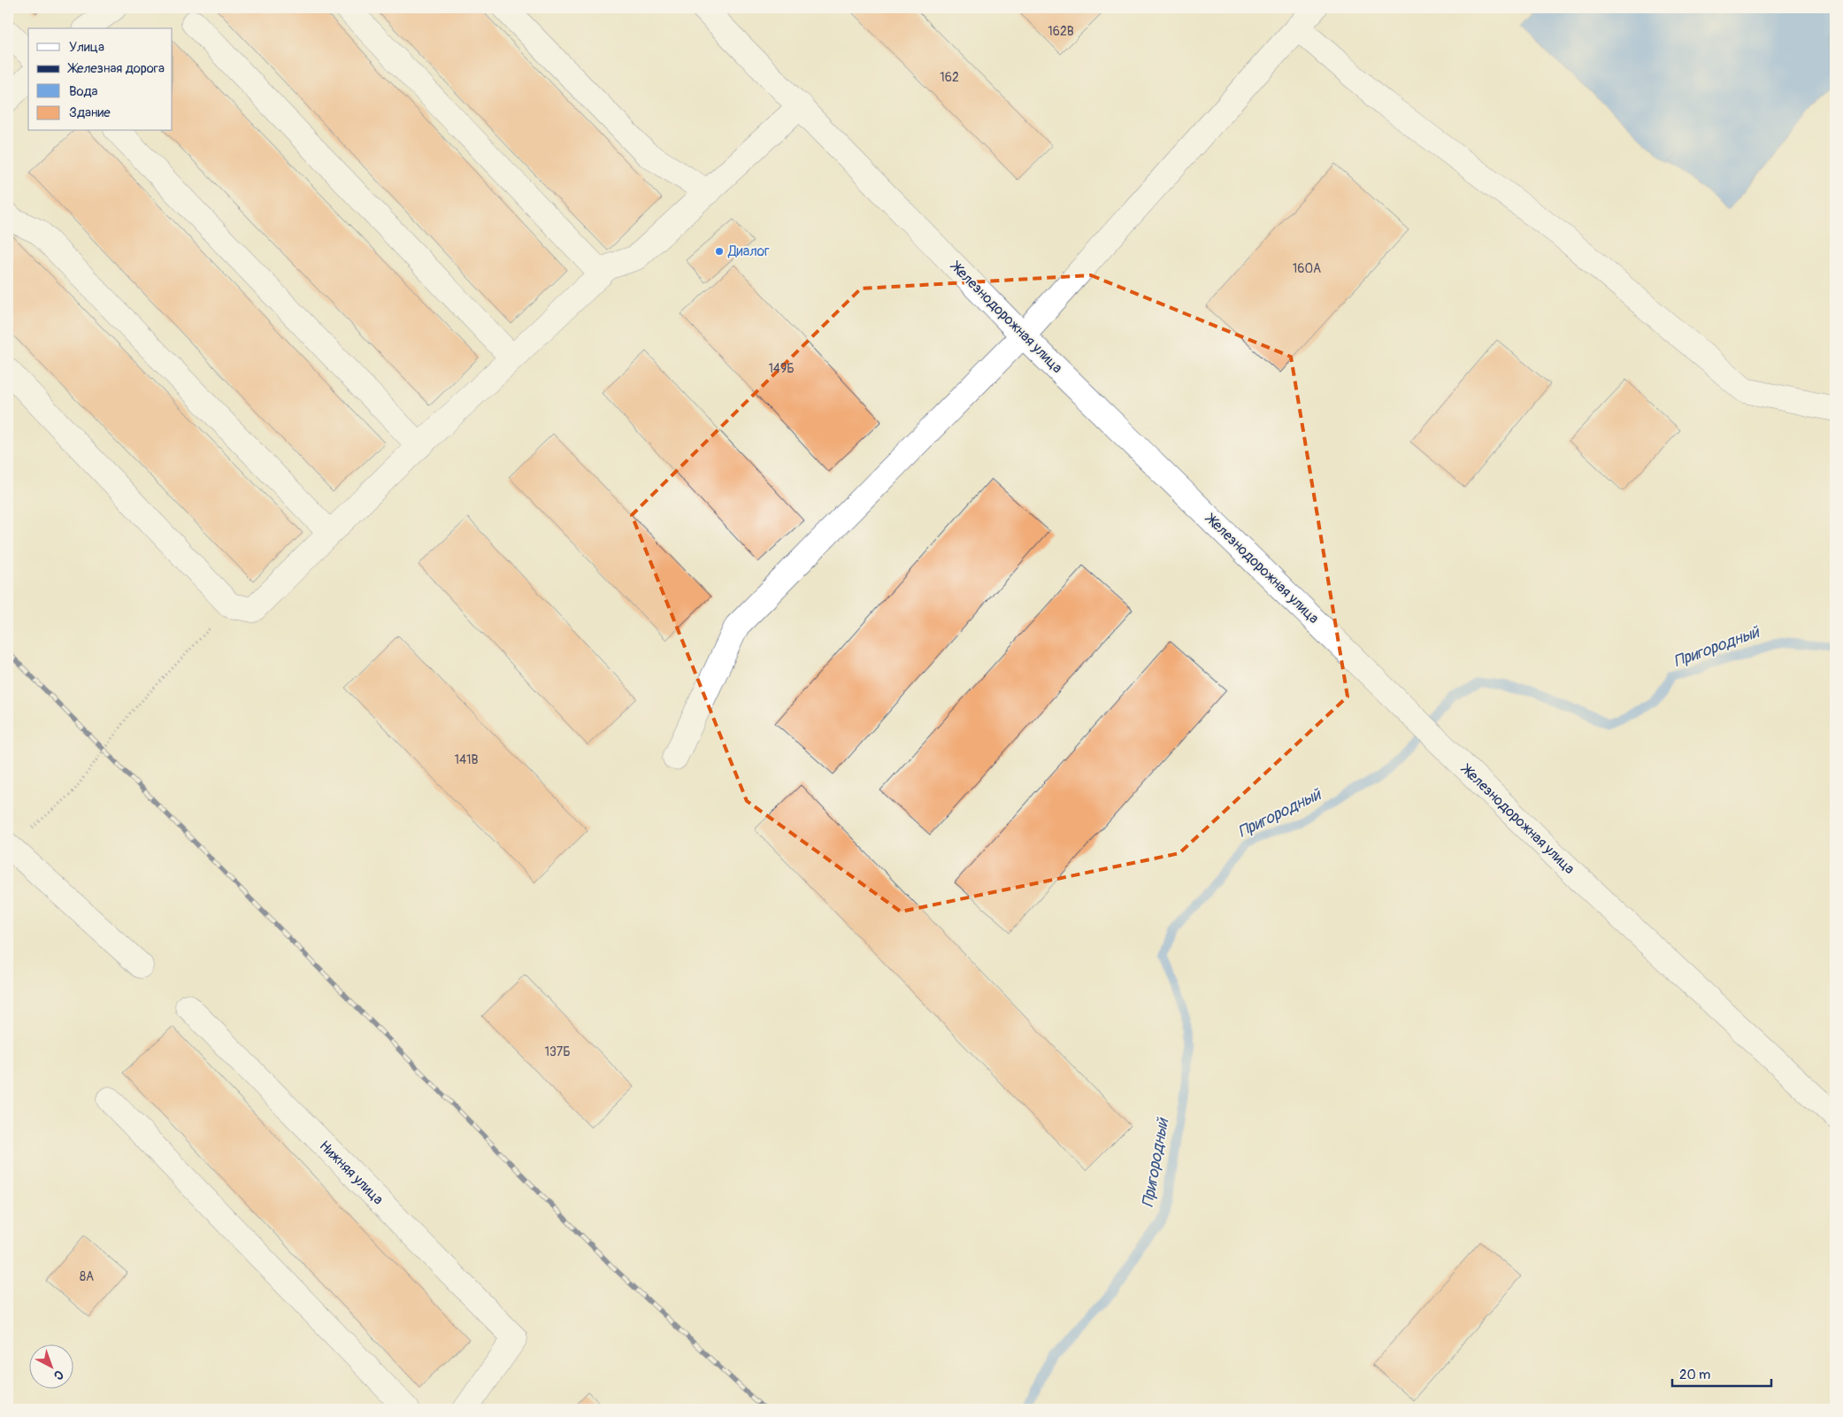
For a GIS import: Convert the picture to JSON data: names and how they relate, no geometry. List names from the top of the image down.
{
  "streets": {
    "main road": ["Железнодорожная улица", "Нижняя улица"]
  },
  "water": ["Пригородный"],
  "places": ["Диалог"],
  "house_numbers": [
    "162В",
    "162",
    "160А",
    "149Б",
    "141В",
    "137Б",
    "8А"
  ],
  "legend": [
    "Улица",
    "Железная дорога",
    "Вода",
    "Здание"
  ],
  "scale_bar": "20 m",
  "north": "bottom right"
}
